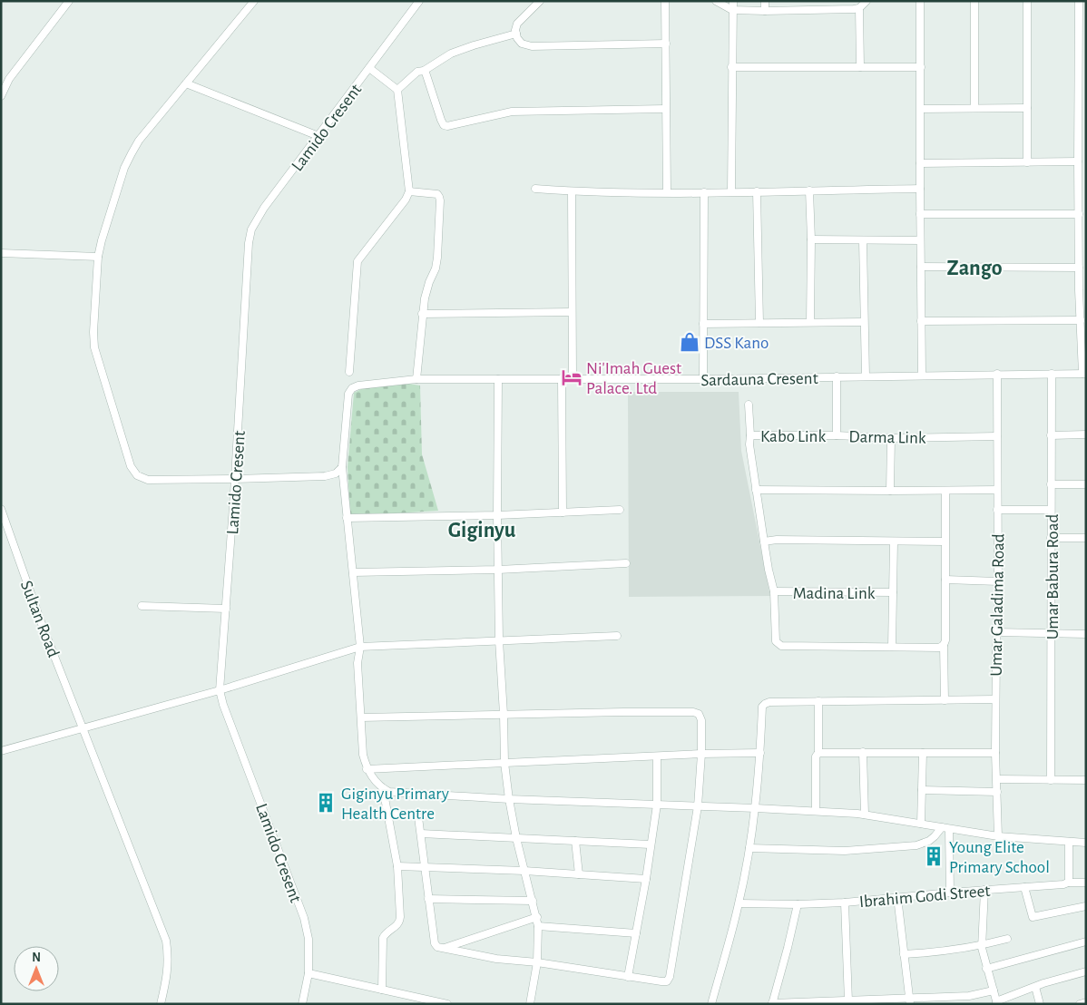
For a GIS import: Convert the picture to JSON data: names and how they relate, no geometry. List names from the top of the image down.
{
  "streets": {
    "street": [
      "Lamido Cresent",
      "Sardauna Cresent",
      "Kabo Link",
      "Darma Link",
      "Umar Babura Road",
      "Madina Link",
      "Umar Galadima Road",
      "Sultan Road",
      "Ibrahim Godi Street"
    ]
  },
  "crossings": [
    ["Sardauna Cresent", "Darma Link"],
    ["Sardauna Cresent", "Umar Babura Road"],
    ["Sardauna Cresent", "Umar Galadima Road"],
    ["Kabo Link", "Darma Link"],
    ["Darma Link", "Umar Galadima Road"]
  ],
  "districts": ["Zango", "Giginyu"],
  "places": {
    "shop": ["DSS Kano"],
    "hotel": ["Ni'Imah Guest Palace. Ltd"],
    "building": ["Giginyu Primary Health Centre", "Young Elite Primary School"]
  },
  "north": "top"
}
